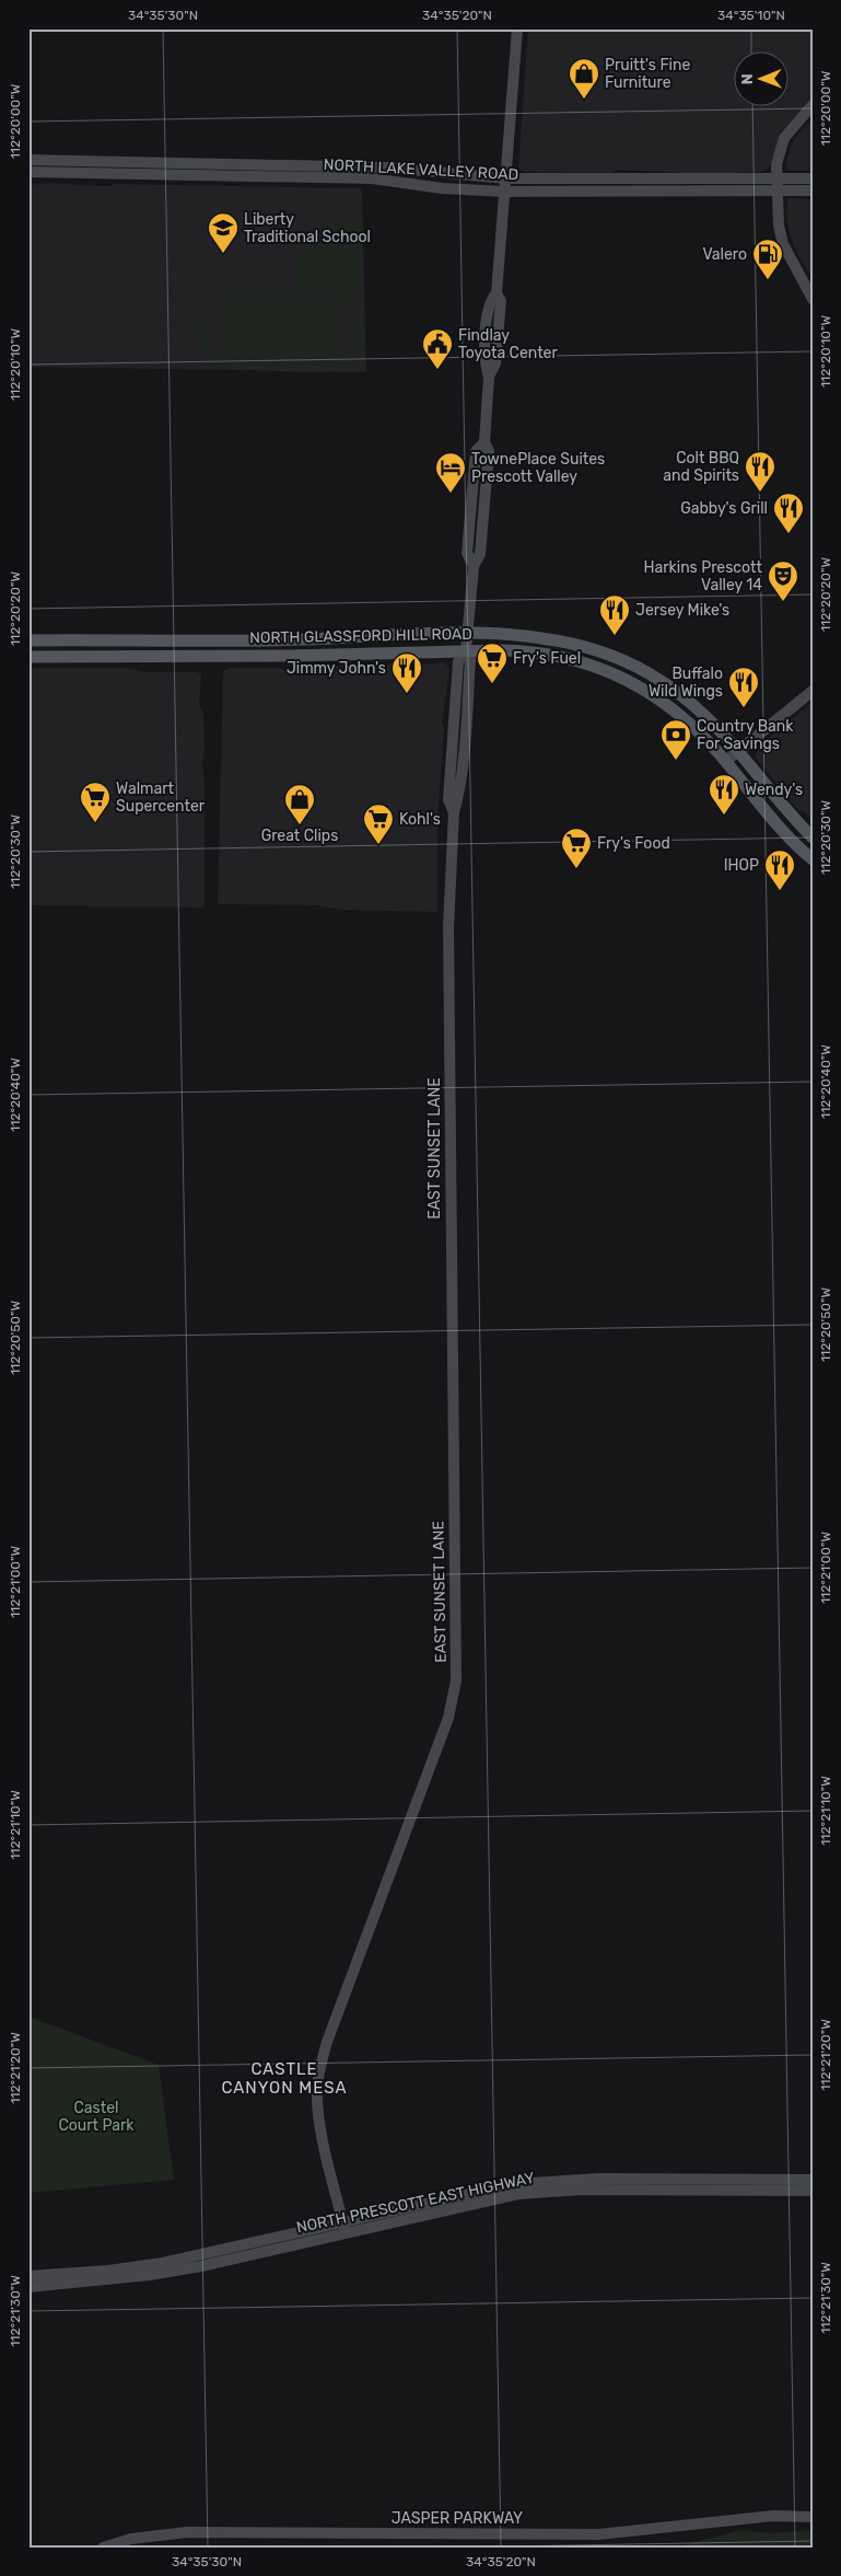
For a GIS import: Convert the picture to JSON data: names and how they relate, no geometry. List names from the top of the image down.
{
  "streets": {
    "main road": ["NORTH GLASSFORD HILL ROAD"],
    "street": [
      "NORTH LAKE VALLEY ROAD",
      "EAST SUNSET LANE",
      "NORTH PRESCOTT EAST HIGHWAY",
      "JASPER PARKWAY"
    ]
  },
  "crossings": [
    ["NORTH LAKE VALLEY ROAD", "EAST SUNSET LANE"],
    ["NORTH GLASSFORD HILL ROAD", "EAST SUNSET LANE"],
    ["EAST SUNSET LANE", "NORTH PRESCOTT EAST HIGHWAY"]
  ],
  "districts": ["CASTLE CANYON MESA"],
  "parks": ["Castel Court Park"],
  "places": {
    "shop": ["Pruitt's Fine Furniture", "Great Clips"],
    "school or university": ["Liberty Traditional School"],
    "fuel station": ["Valero"],
    "public building": ["Findlay Toyota Center"],
    "restaurant": [
      "Colt BBQ and Spirits",
      "Gabby's Grill",
      "Jersey Mike's",
      "Jimmy John's",
      "Buffalo Wild Wings",
      "Wendy's",
      "IHOP"
    ],
    "hotel": ["TownePlace Suites Prescott Valley"],
    "theatre": ["Harkins Prescott Valley 14"],
    "supermarket": [
      "Fry's Fuel",
      "Walmart Supercenter",
      "Kohl's",
      "Fry's Food"
    ],
    "bank": ["Country Bank For Savings"]
  },
  "north": "left",
  "coordinates": [
    "34°35'30\"N",
    "34°35'20\"N",
    "34°35'10\"N",
    "112°20'00\"W",
    "112°20'10\"W",
    "112°20'20\"W",
    "112°20'30\"W",
    "112°20'40\"W",
    "112°20'50\"W",
    "112°21'00\"W",
    "112°21'10\"W",
    "112°21'20\"W",
    "112°21'30\"W"
  ]
}
